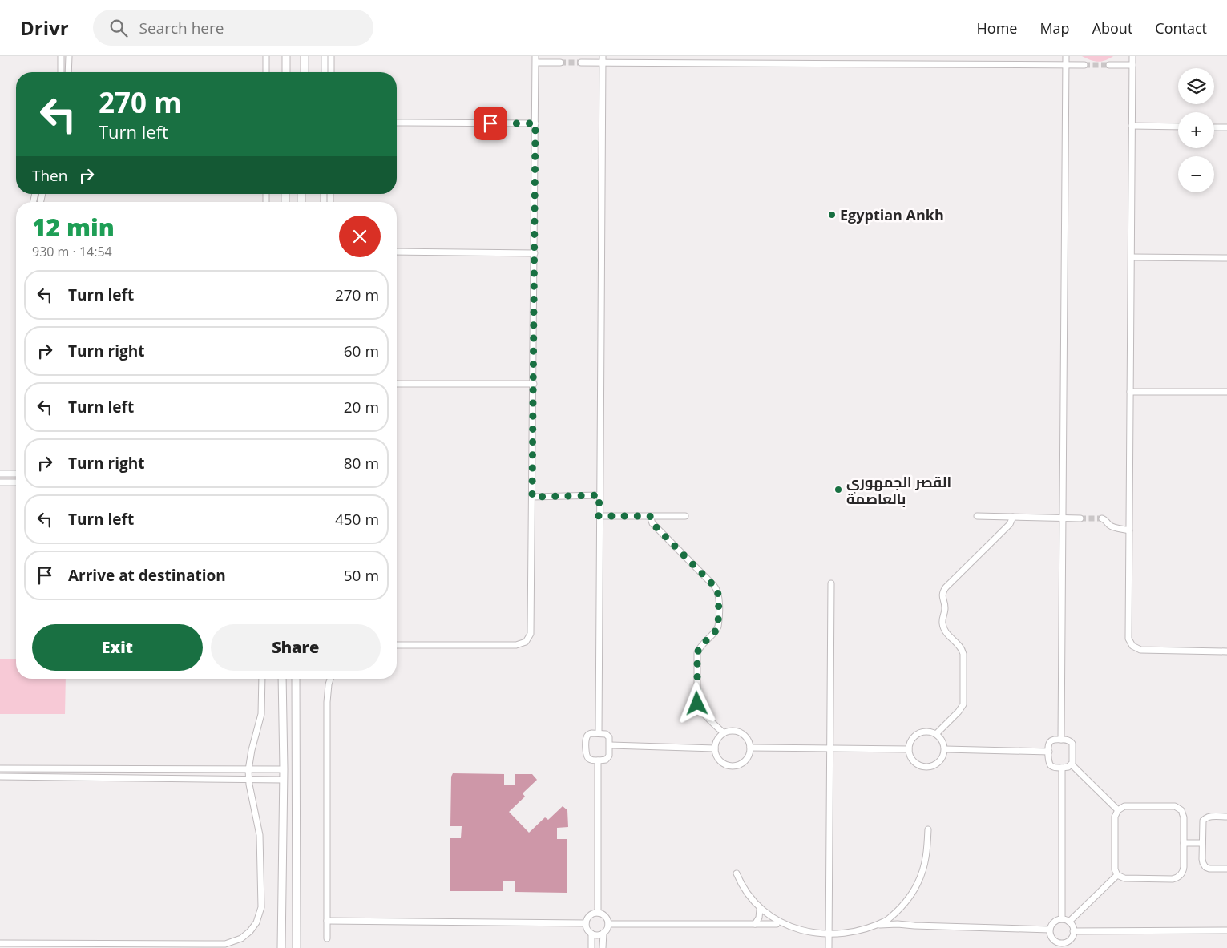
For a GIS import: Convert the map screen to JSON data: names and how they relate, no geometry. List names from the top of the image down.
{
  "places": ["Egyptian Ankh", "القصر الجمهوري بالعاصمة"],
  "page": {
    "header": "Drivr",
    "search": "Search here",
    "nav": [
      "Home",
      "Map",
      "About",
      "Contact"
    ],
    "map_buttons": ["+", "−"],
    "turn": ["270 m", "Turn left"],
    "then": "Then",
    "heading": ["12 min", "930 m · 14:54"],
    "list": [
      {
        "name": "Turn left",
        "value": "270 m"
      },
      {
        "name": "Turn right",
        "value": "60 m"
      },
      {
        "name": "Turn left",
        "value": "20 m"
      },
      {
        "name": "Turn right",
        "value": "80 m"
      },
      {
        "name": "Turn left",
        "value": "450 m"
      },
      {
        "name": "Arrive at destination",
        "value": "50 m"
      }
    ],
    "buttons": ["Exit", "Share"]
  }
}
